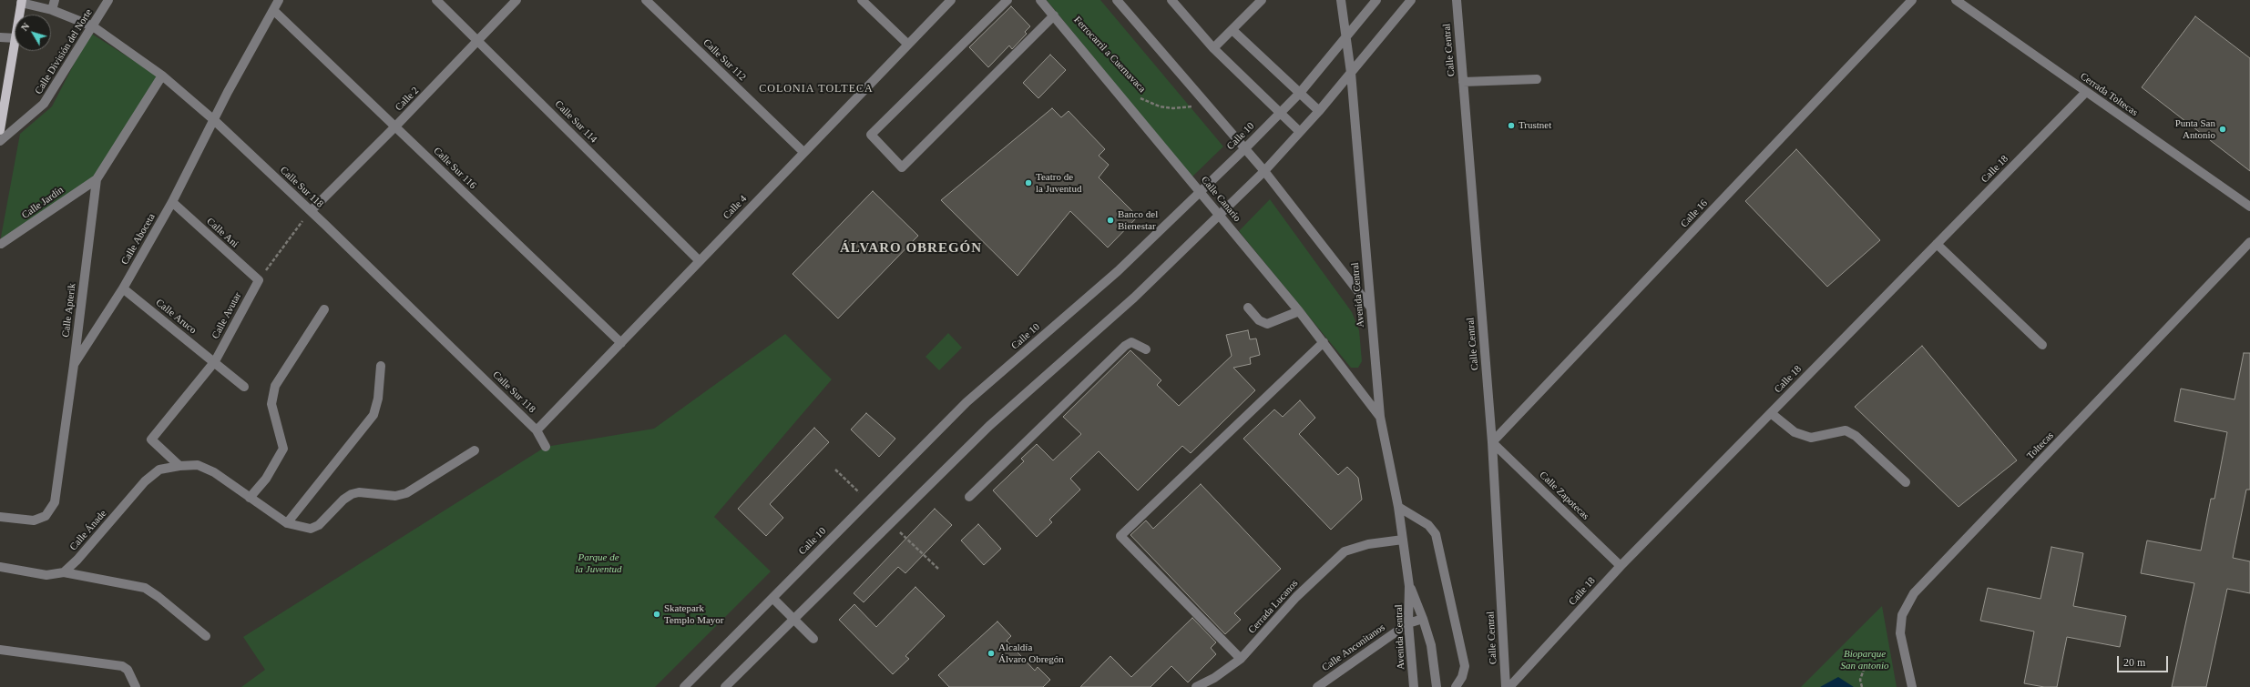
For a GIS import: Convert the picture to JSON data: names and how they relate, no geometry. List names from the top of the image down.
{
  "streets": {
    "street": [
      "Calle Central",
      "Calle División del Norte",
      "Calle Sur 112",
      "Cerrada Toltecas",
      "Calle 2",
      "Calle Sur 114",
      "Calle 10",
      "Calle Sur 116",
      "Calle 18",
      "Calle Sur 118",
      "Calle Canario",
      "Calle Jardín",
      "Calle 4",
      "Calle 16",
      "Calle Ani",
      "Calle Aboceta",
      "Avenida Central",
      "Calle Apterik",
      "Calle Avutar",
      "Calle Aruco",
      "Toltecas",
      "Calle Zapotecas",
      "Calle Ánade",
      "Cerrada Lucanos",
      "Calle Anconitanos"
    ],
    "path": ["Ferrocarril a Cuernavaca"]
  },
  "crossings": [
    ["Calle Central", "Calle 16"],
    ["Calle Central", "Calle Zapotecas"],
    ["Calle División del Norte", "Calle Sur 118"],
    ["Calle Sur 112", "Calle 4"],
    ["Cerrada Toltecas", "Calle 18"],
    ["Calle 2", "Calle Sur 114"],
    ["Calle 2", "Calle Sur 116"],
    ["Calle 2", "Calle Sur 118"],
    ["Calle Sur 114", "Calle 4"],
    ["Calle 10", "Calle Canario"],
    ["Calle 10", "Avenida Central"],
    ["Calle Sur 116", "Calle 4"],
    ["Calle Sur 116", "Calle Aboceta"],
    ["Calle 18", "Calle Zapotecas"],
    ["Calle Sur 118", "Calle 4"],
    ["Calle Sur 118", "Calle Aboceta"],
    ["Calle Sur 118", "Calle Apterik"],
    ["Calle Canario", "Avenida Central"],
    ["Calle Jardín", "Calle Apterik"],
    ["Calle 16", "Calle Zapotecas"],
    ["Calle Ani", "Calle Aboceta"],
    ["Calle Ani", "Calle Avutar"],
    ["Calle Aboceta", "Calle Apterik"],
    ["Calle Aboceta", "Calle Aruco"],
    ["Avenida Central", "Cerrada Lucanos"],
    ["Avenida Central", "Calle Anconitanos"],
    ["Calle Avutar", "Calle Aruco"]
  ],
  "districts": ["COLONIA TOLTECA", "ÁLVARO OBREGÓN"],
  "parks": ["Parque de la Juventud", "Bioparque San antonio"],
  "places": [
    "Trustnet",
    "Punta San Antonio",
    "Teatro de la Juventud",
    "Banco del Bienestar",
    "Skatepark Templo Mayor",
    "Alcaldía Álvaro Obregón"
  ],
  "scale_bar": "20 m",
  "north": "top left"
}
